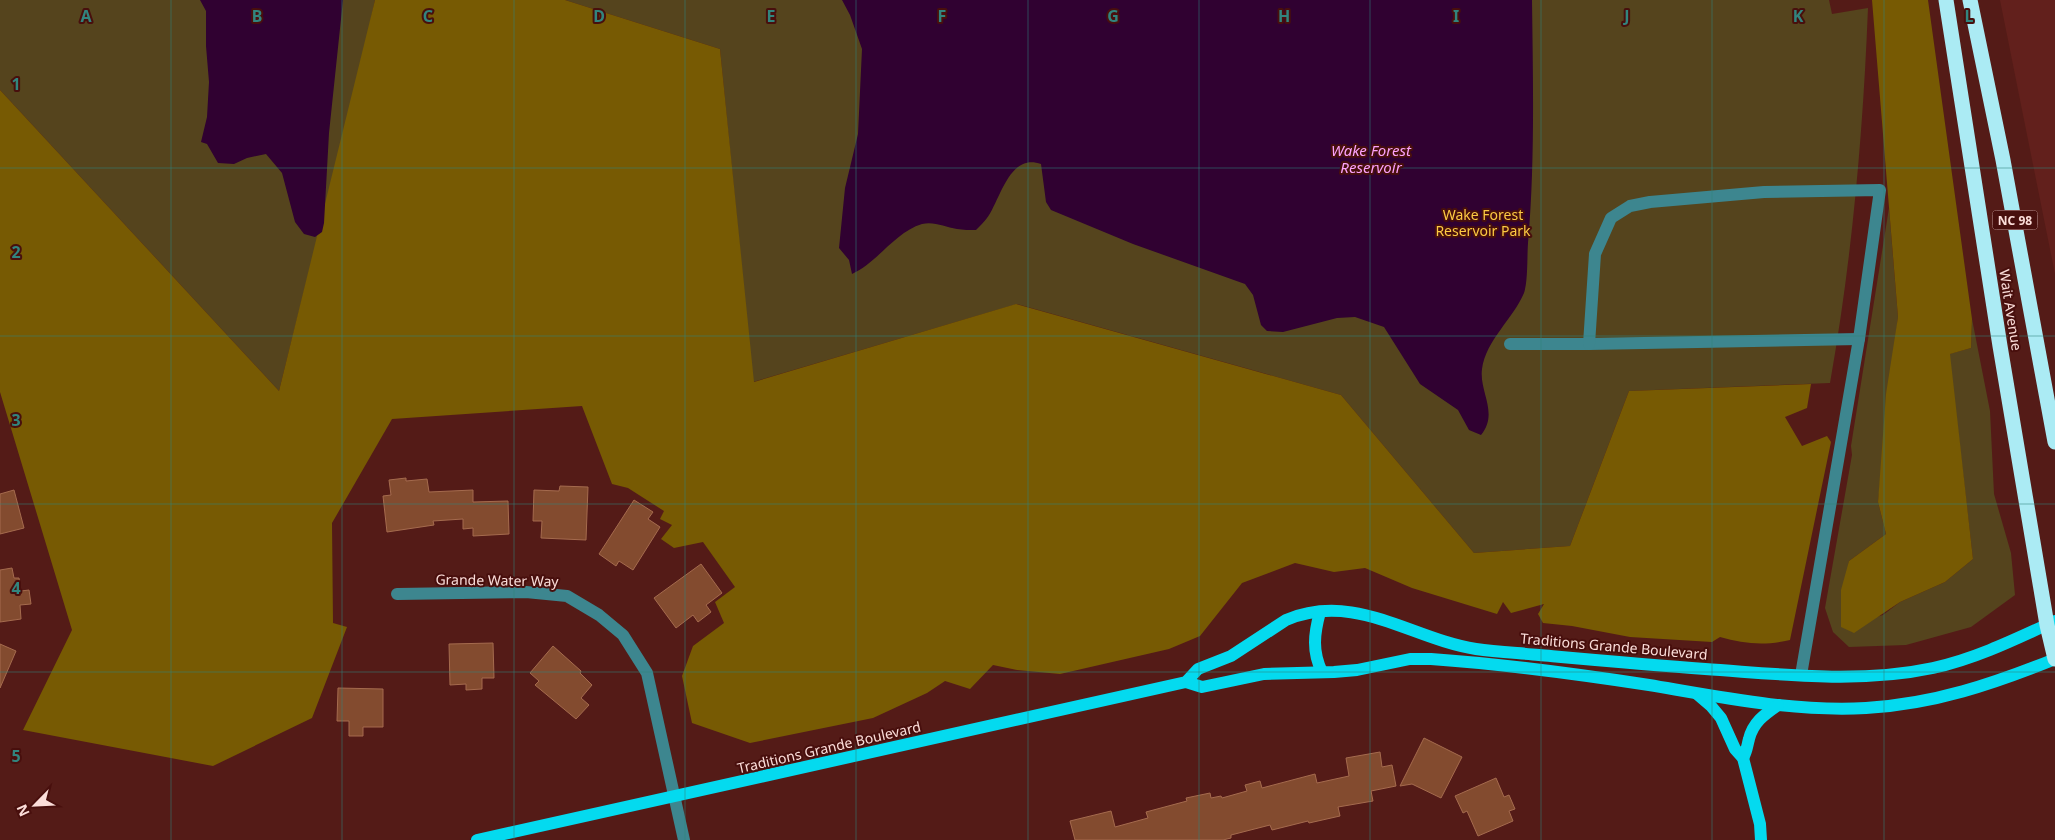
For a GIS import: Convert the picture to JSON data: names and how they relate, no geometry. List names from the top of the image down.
{
  "streets": {
    "highway": ["NC 98", "Wait Avenue"],
    "main road": ["Traditions Grande Boulevard"],
    "street": ["Grande Water Way"]
  },
  "crossings": [
    ["NC 98", "Wait Avenue"],
    ["NC 98", "Traditions Grande Boulevard"],
    ["Wait Avenue", "Traditions Grande Boulevard"],
    ["Grande Water Way", "Traditions Grande Boulevard"]
  ],
  "water": ["Wake Forest Reservoir"],
  "parks": ["Wake Forest Reservoir Park"],
  "north": "bottom left",
  "grid": {
    "columns": [
      "A",
      "B",
      "C",
      "D",
      "E",
      "F",
      "G",
      "H",
      "I",
      "J",
      "K",
      "L"
    ],
    "rows": [
      "1",
      "2",
      "3",
      "4",
      "5"
    ]
  }
}
